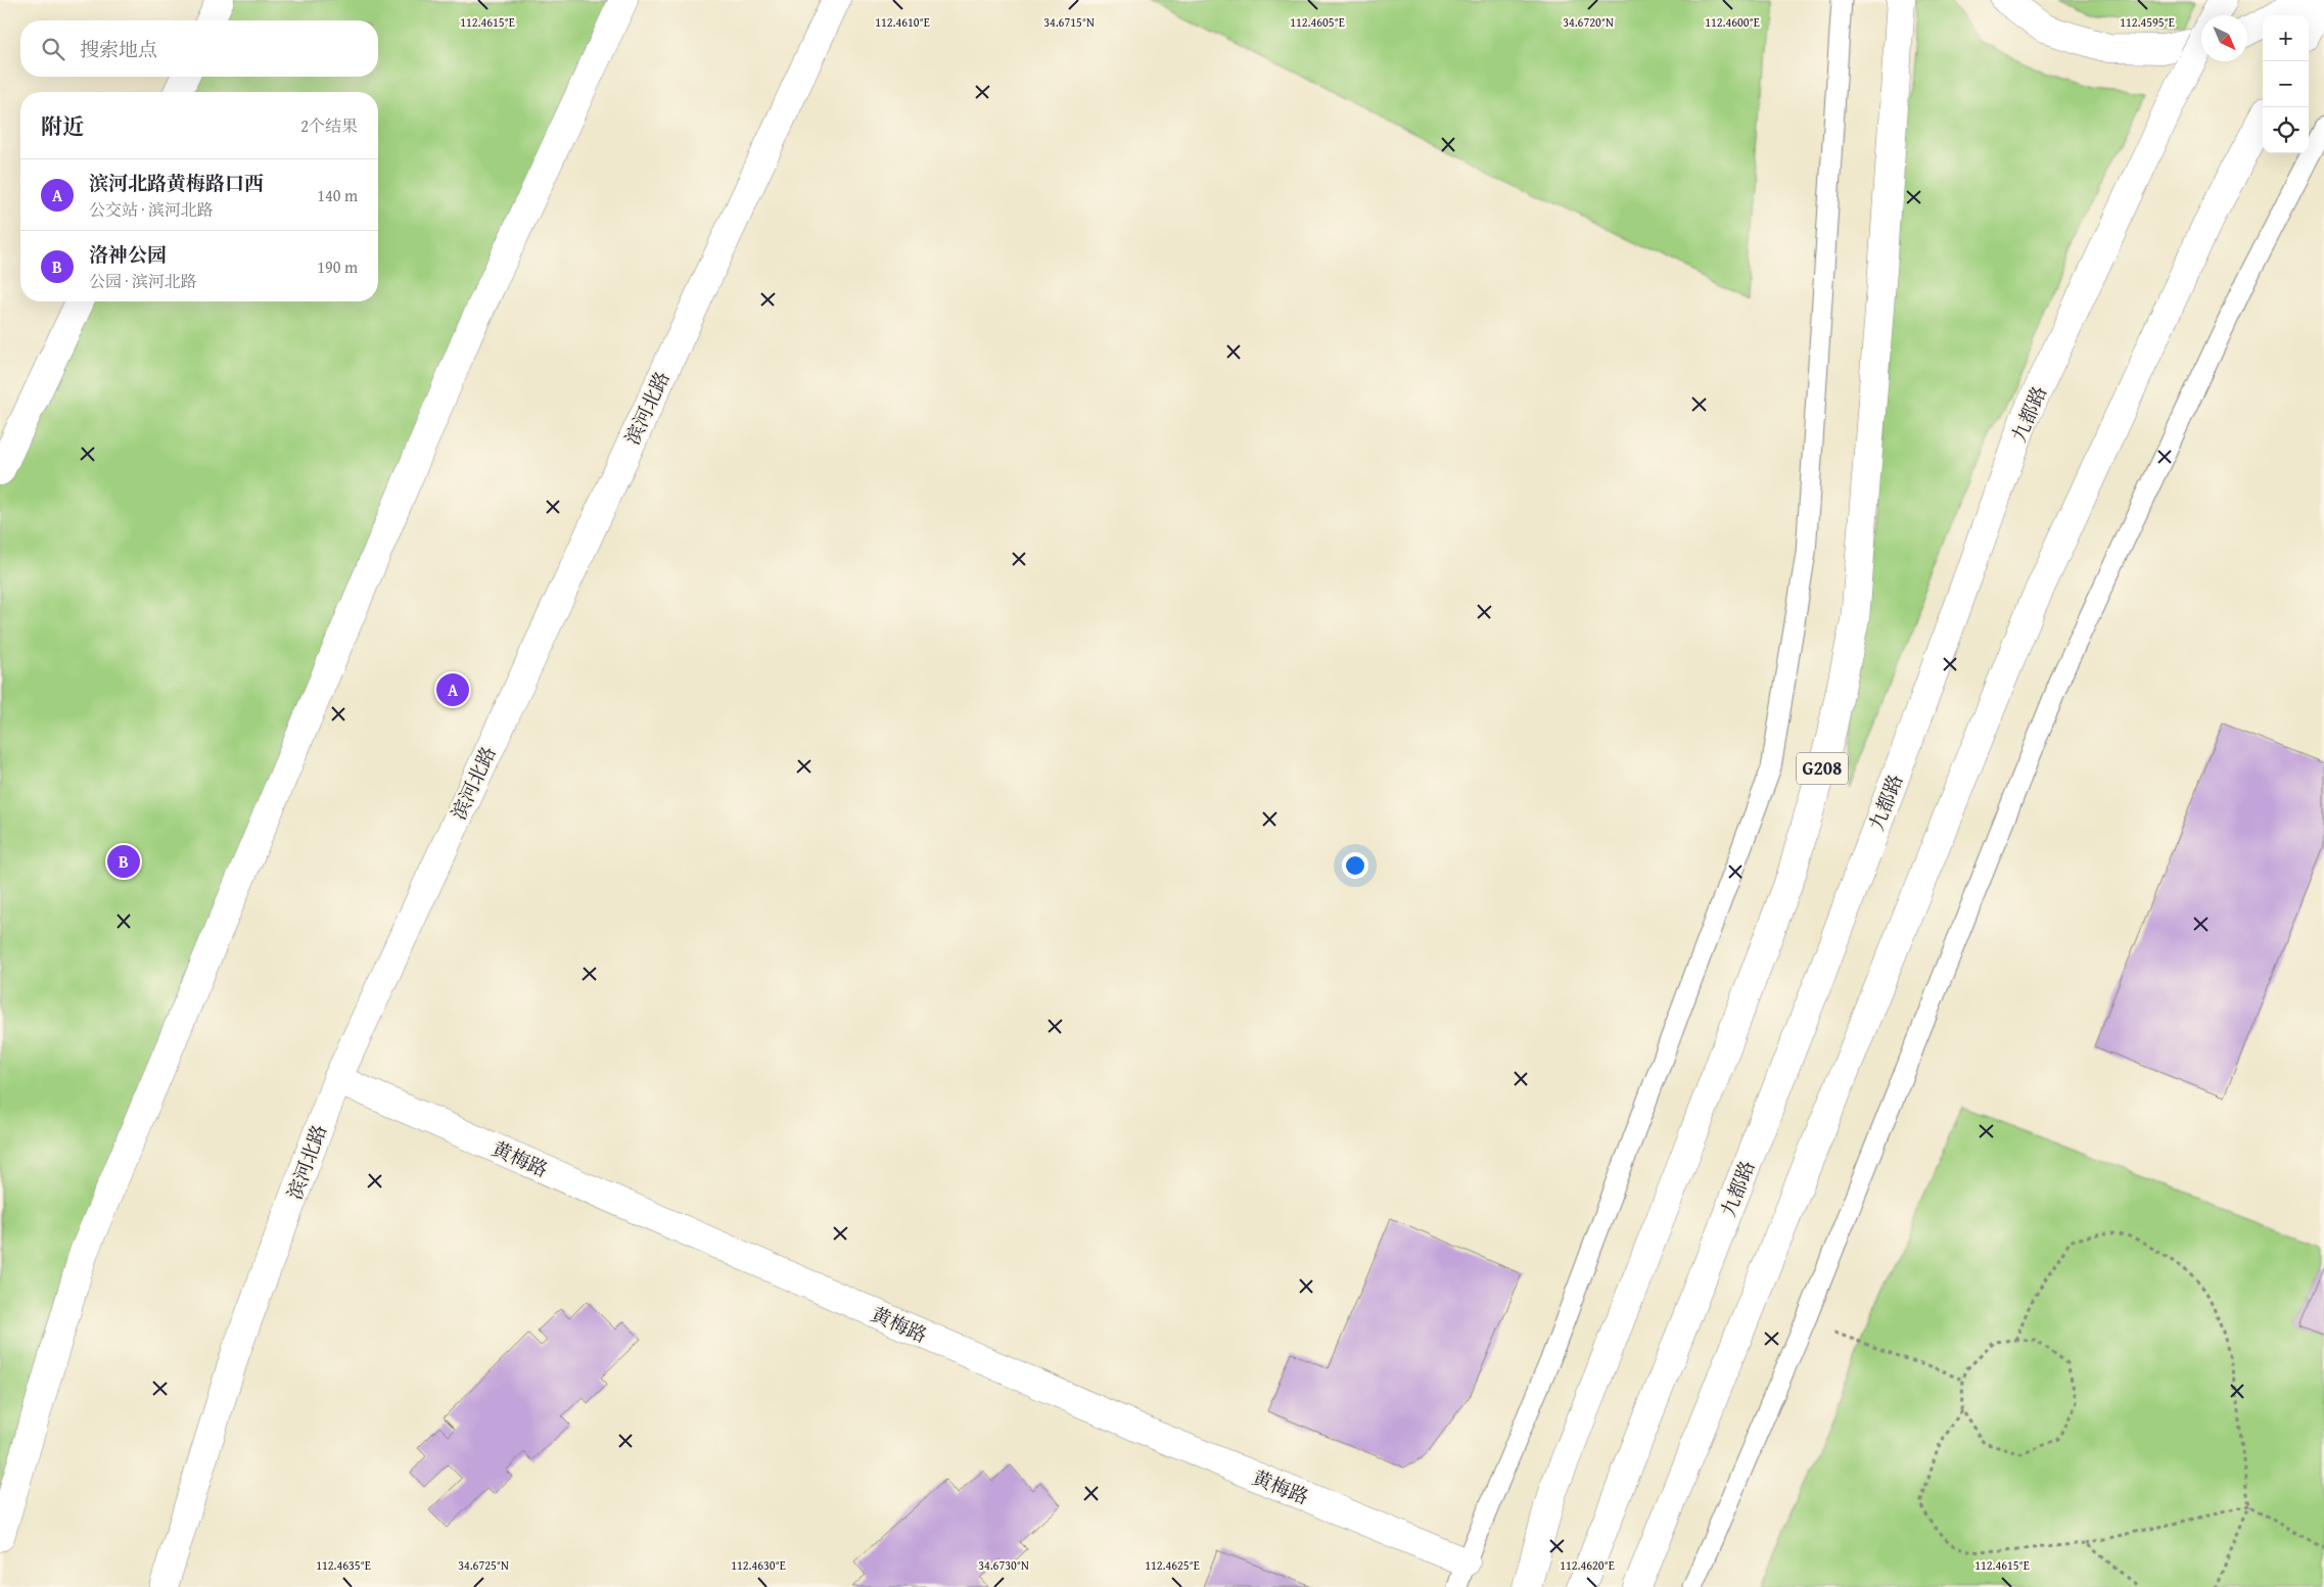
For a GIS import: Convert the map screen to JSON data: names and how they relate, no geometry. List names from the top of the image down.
{
  "streets": {
    "main road": [
      "滨河北路",
      "九都路",
      "G208",
      "黄梅路"
    ]
  },
  "crossings": [
    ["滨河北路", "黄梅路"]
  ],
  "north": "bottom right",
  "page": {
    "map_buttons": ["+", "−"],
    "search": "搜索地点",
    "heading": ["附近", "2个结果"],
    "list": [
      {
        "mark": "A",
        "name": "滨河北路黄梅路口西",
        "note": "公交站 · 滨河北路",
        "value": "140 m"
      },
      {
        "mark": "B",
        "name": "洛神公园",
        "note": "公园 · 滨河北路",
        "value": "190 m"
      }
    ],
    "pins": ["A", "B"]
  },
  "coordinates": [
    "34.6715°N",
    "34.6720°N",
    "112.4615°E",
    "112.4610°E",
    "112.4605°E",
    "112.4600°E",
    "112.4595°E",
    "112.4635°E",
    "112.4630°E",
    "112.4625°E",
    "112.4620°E",
    "34.6725°N",
    "34.6730°N"
  ]
}
